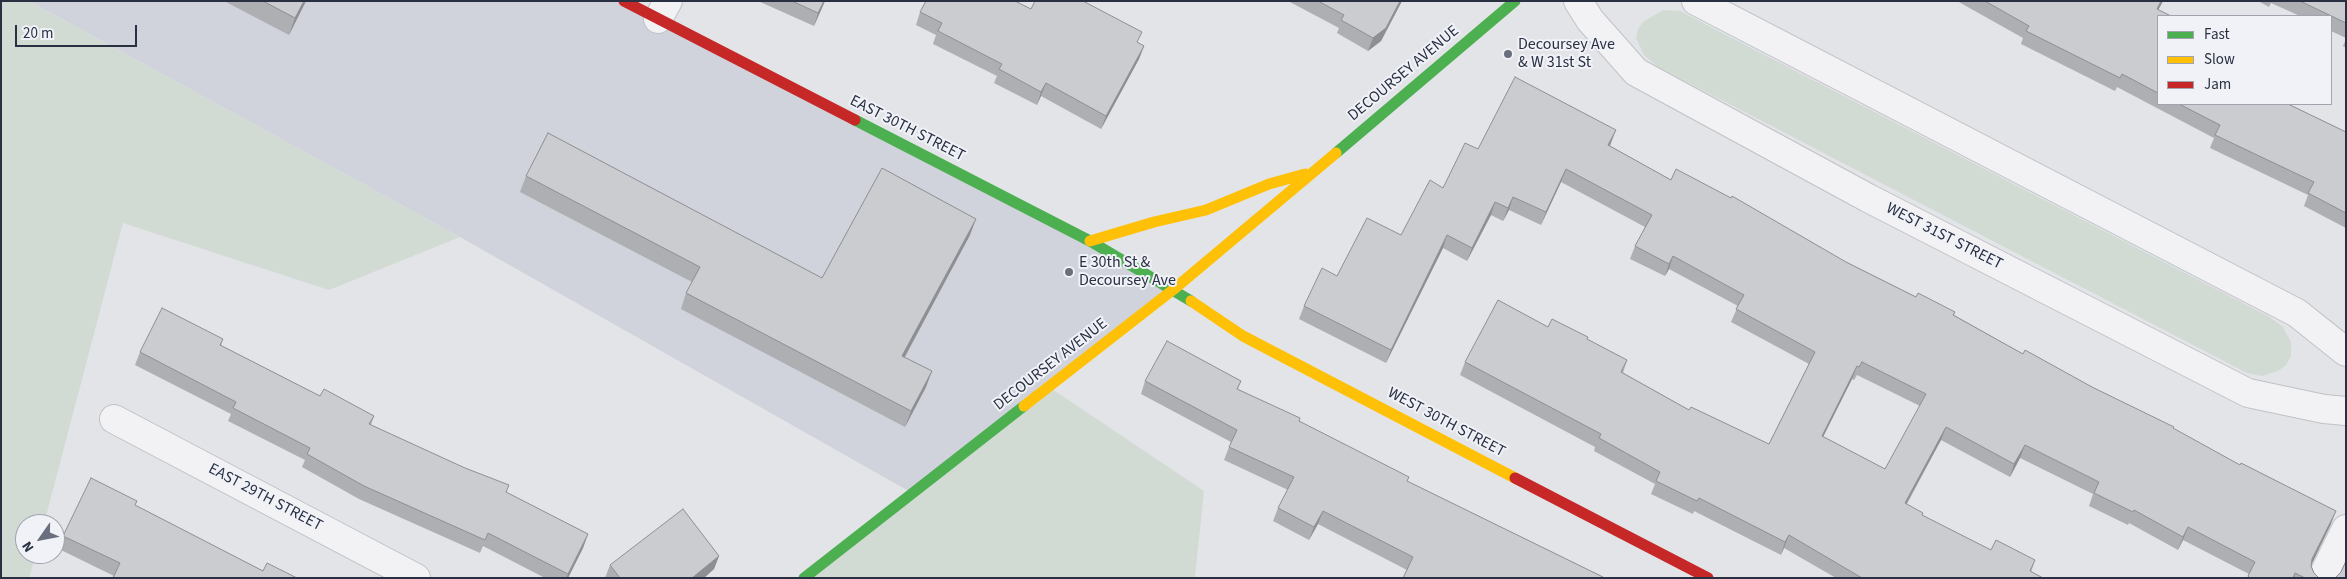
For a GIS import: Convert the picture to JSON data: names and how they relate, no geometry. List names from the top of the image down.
{
  "streets": {
    "main road": ["DECOURSEY AVENUE", "EAST 30TH STREET", "WEST 30TH STREET"],
    "street": ["WEST 31ST STREET", "EAST 29TH STREET"]
  },
  "crossings": [
    ["DECOURSEY AVENUE", "EAST 30TH STREET"],
    ["DECOURSEY AVENUE", "WEST 30TH STREET"],
    ["EAST 30TH STREET", "WEST 30TH STREET"]
  ],
  "places": ["Decoursey Ave & W 31st St", "E 30th St & Decoursey Ave"],
  "legend": ["Fast", "Slow", "Jam"],
  "scale_bar": "20 m",
  "north": "bottom left"
}
